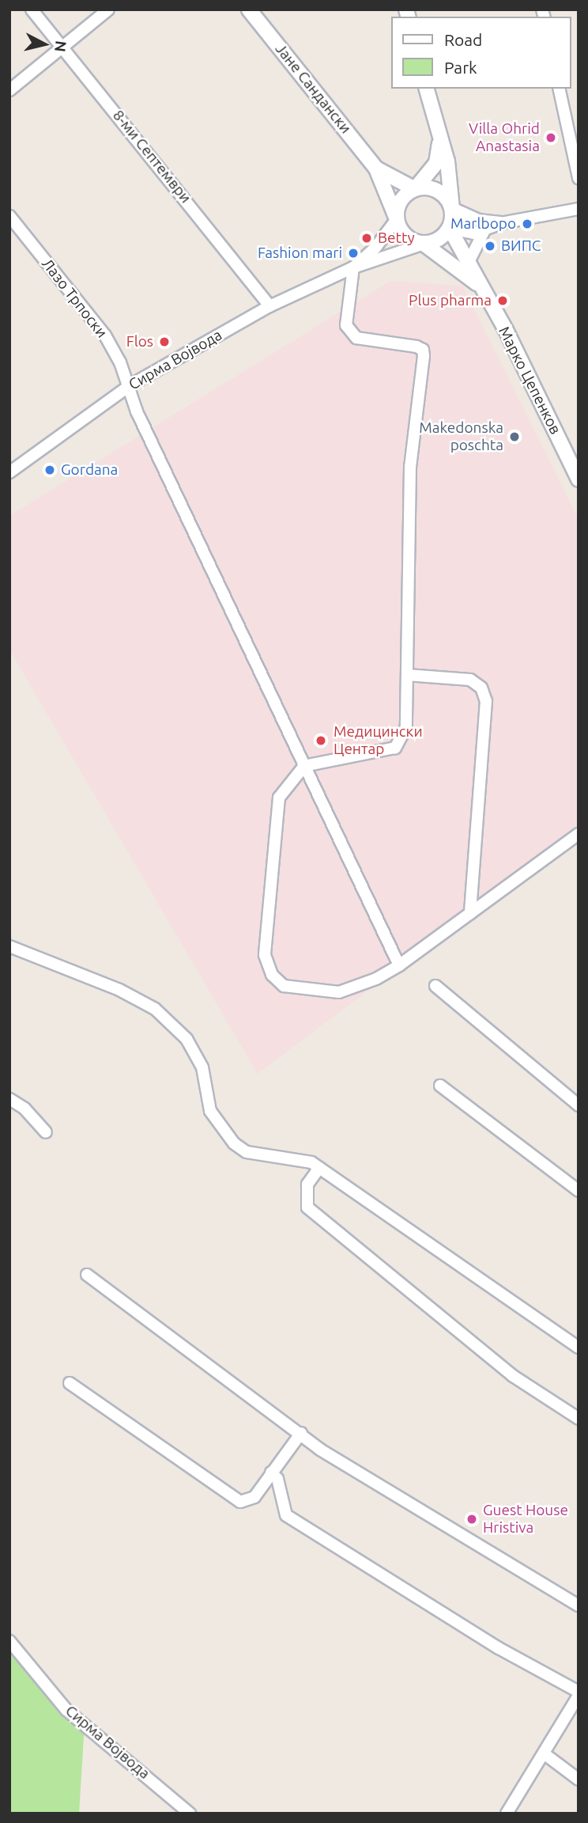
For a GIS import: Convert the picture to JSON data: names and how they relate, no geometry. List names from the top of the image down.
{
  "streets": {
    "street": [
      "Јане Сандански",
      "8-ми Септември",
      "Лазо Трпоски",
      "Сирма Војвода",
      "Марко Цепенков"
    ]
  },
  "crossings": [
    ["8-ми Септември", "Сирма Војвода"],
    ["Лазо Трпоски", "Сирма Војвода"]
  ],
  "places": [
    "Villa Ohrid Anastasia",
    "Marlbopo",
    "Betty",
    "ВИПС",
    "Fashion mari",
    "Plus pharma",
    "Flos",
    "Makedonska poschta",
    "Gordana",
    "Медицински Центар",
    "Guest House Hristiva"
  ],
  "legend": ["Road", "Park"],
  "north": "right"
}
